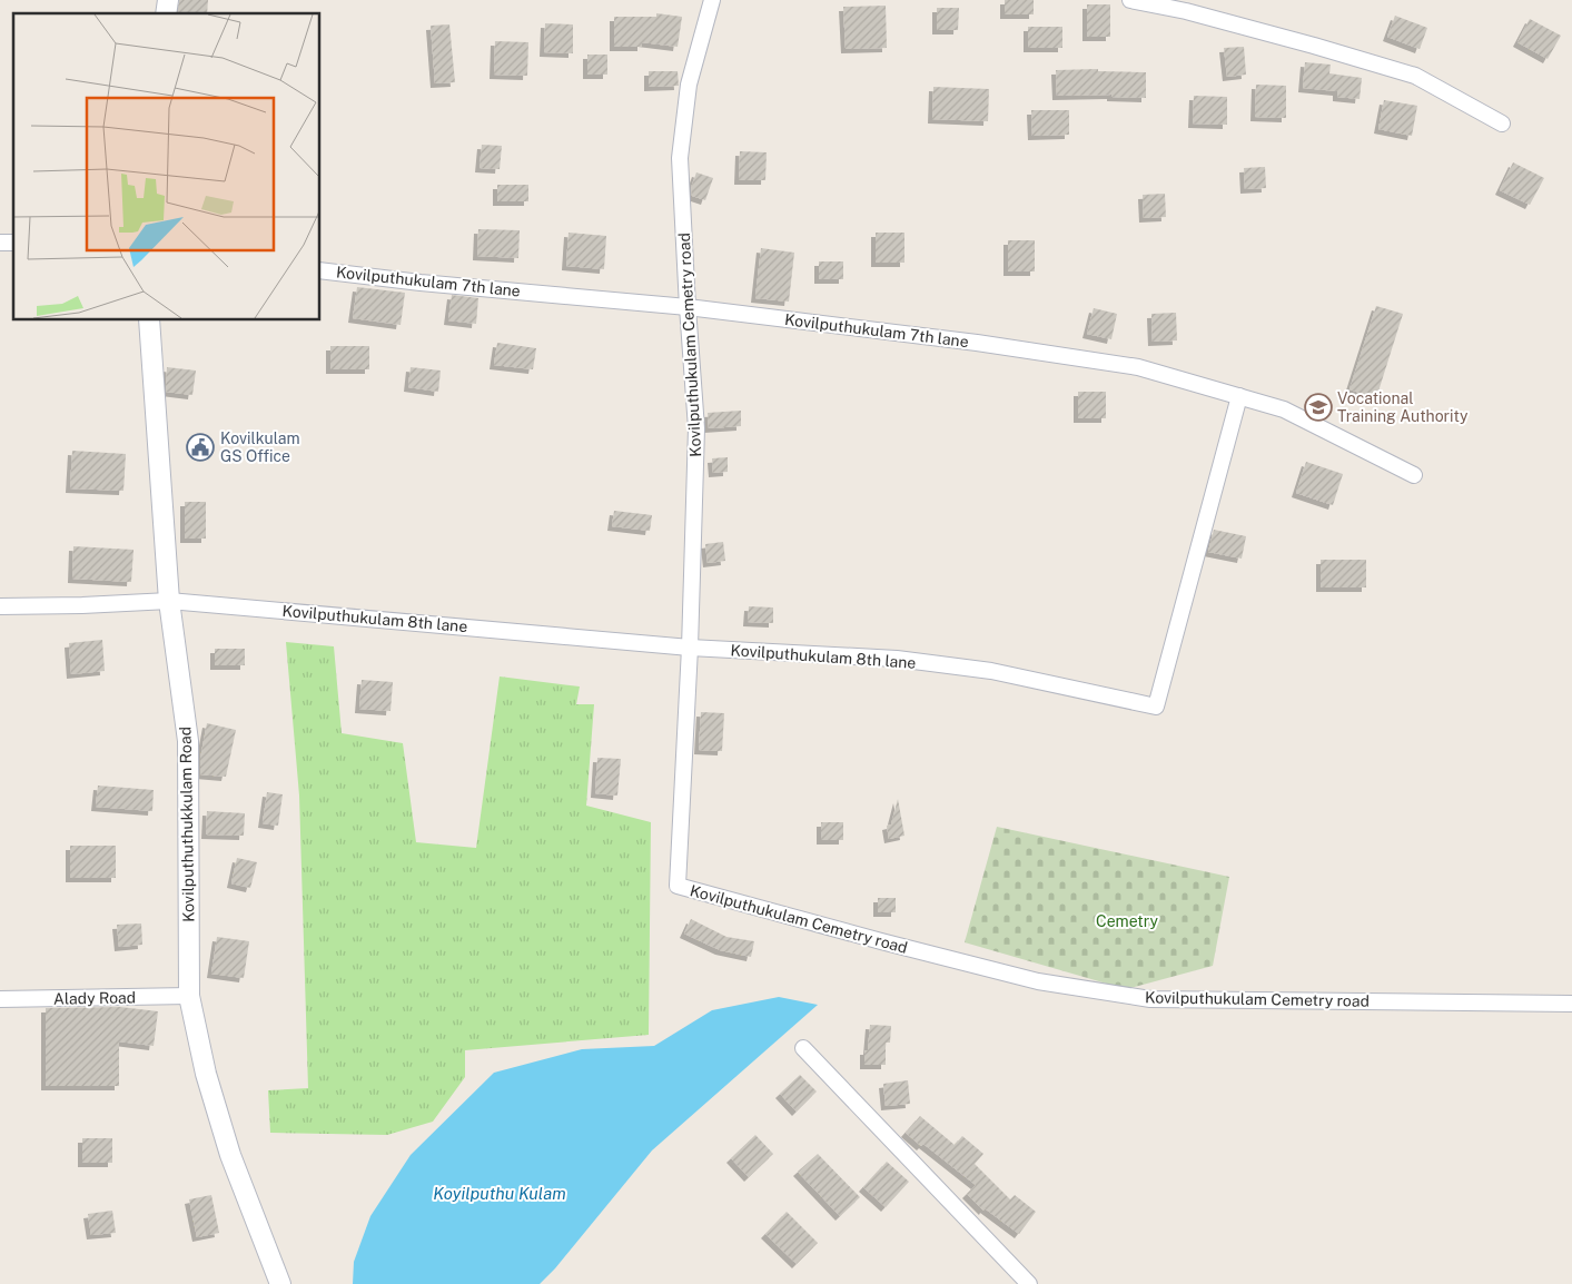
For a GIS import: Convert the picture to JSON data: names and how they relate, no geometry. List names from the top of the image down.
{
  "streets": {
    "street": [
      "Kovilputhukulam 7th lane",
      "Kovilputhukulam Cemetry road",
      "Kovilputhukulam 8th lane",
      "Kovilputhuthukkulam Road",
      "Alady Road"
    ]
  },
  "crossings": [
    ["Kovilputhukulam 7th lane", "Kovilputhukulam Cemetry road"],
    ["Kovilputhukulam 7th lane", "Kovilputhukulam 8th lane"],
    ["Kovilputhukulam Cemetry road", "Kovilputhukulam 8th lane"],
    ["Kovilputhukulam 8th lane", "Kovilputhuthukkulam Road"],
    ["Kovilputhuthukkulam Road", "Alady Road"]
  ],
  "water": ["Koyilputhu Kulam"],
  "parks": ["Cemetry"],
  "places": {
    "school or university": ["Vocational Training Authority"],
    "public building": ["Kovilkulam GS Office"]
  }
}
